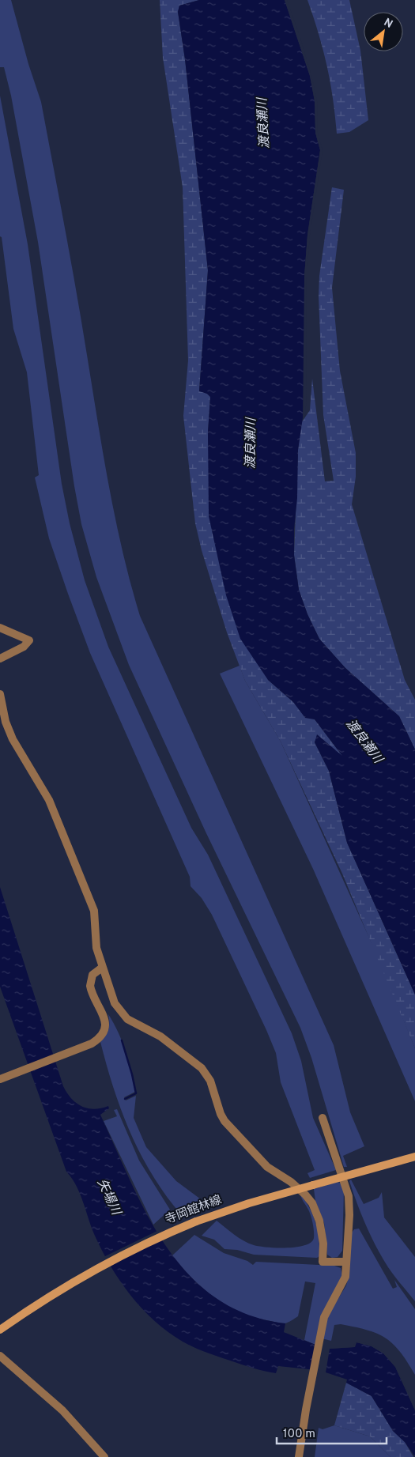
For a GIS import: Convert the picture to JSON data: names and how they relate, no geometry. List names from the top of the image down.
{
  "streets": {
    "main road": ["寺岡館林線"]
  },
  "water": ["渡良瀬川", "矢場川"],
  "scale_bar": "100 m",
  "north": "top right"
}
